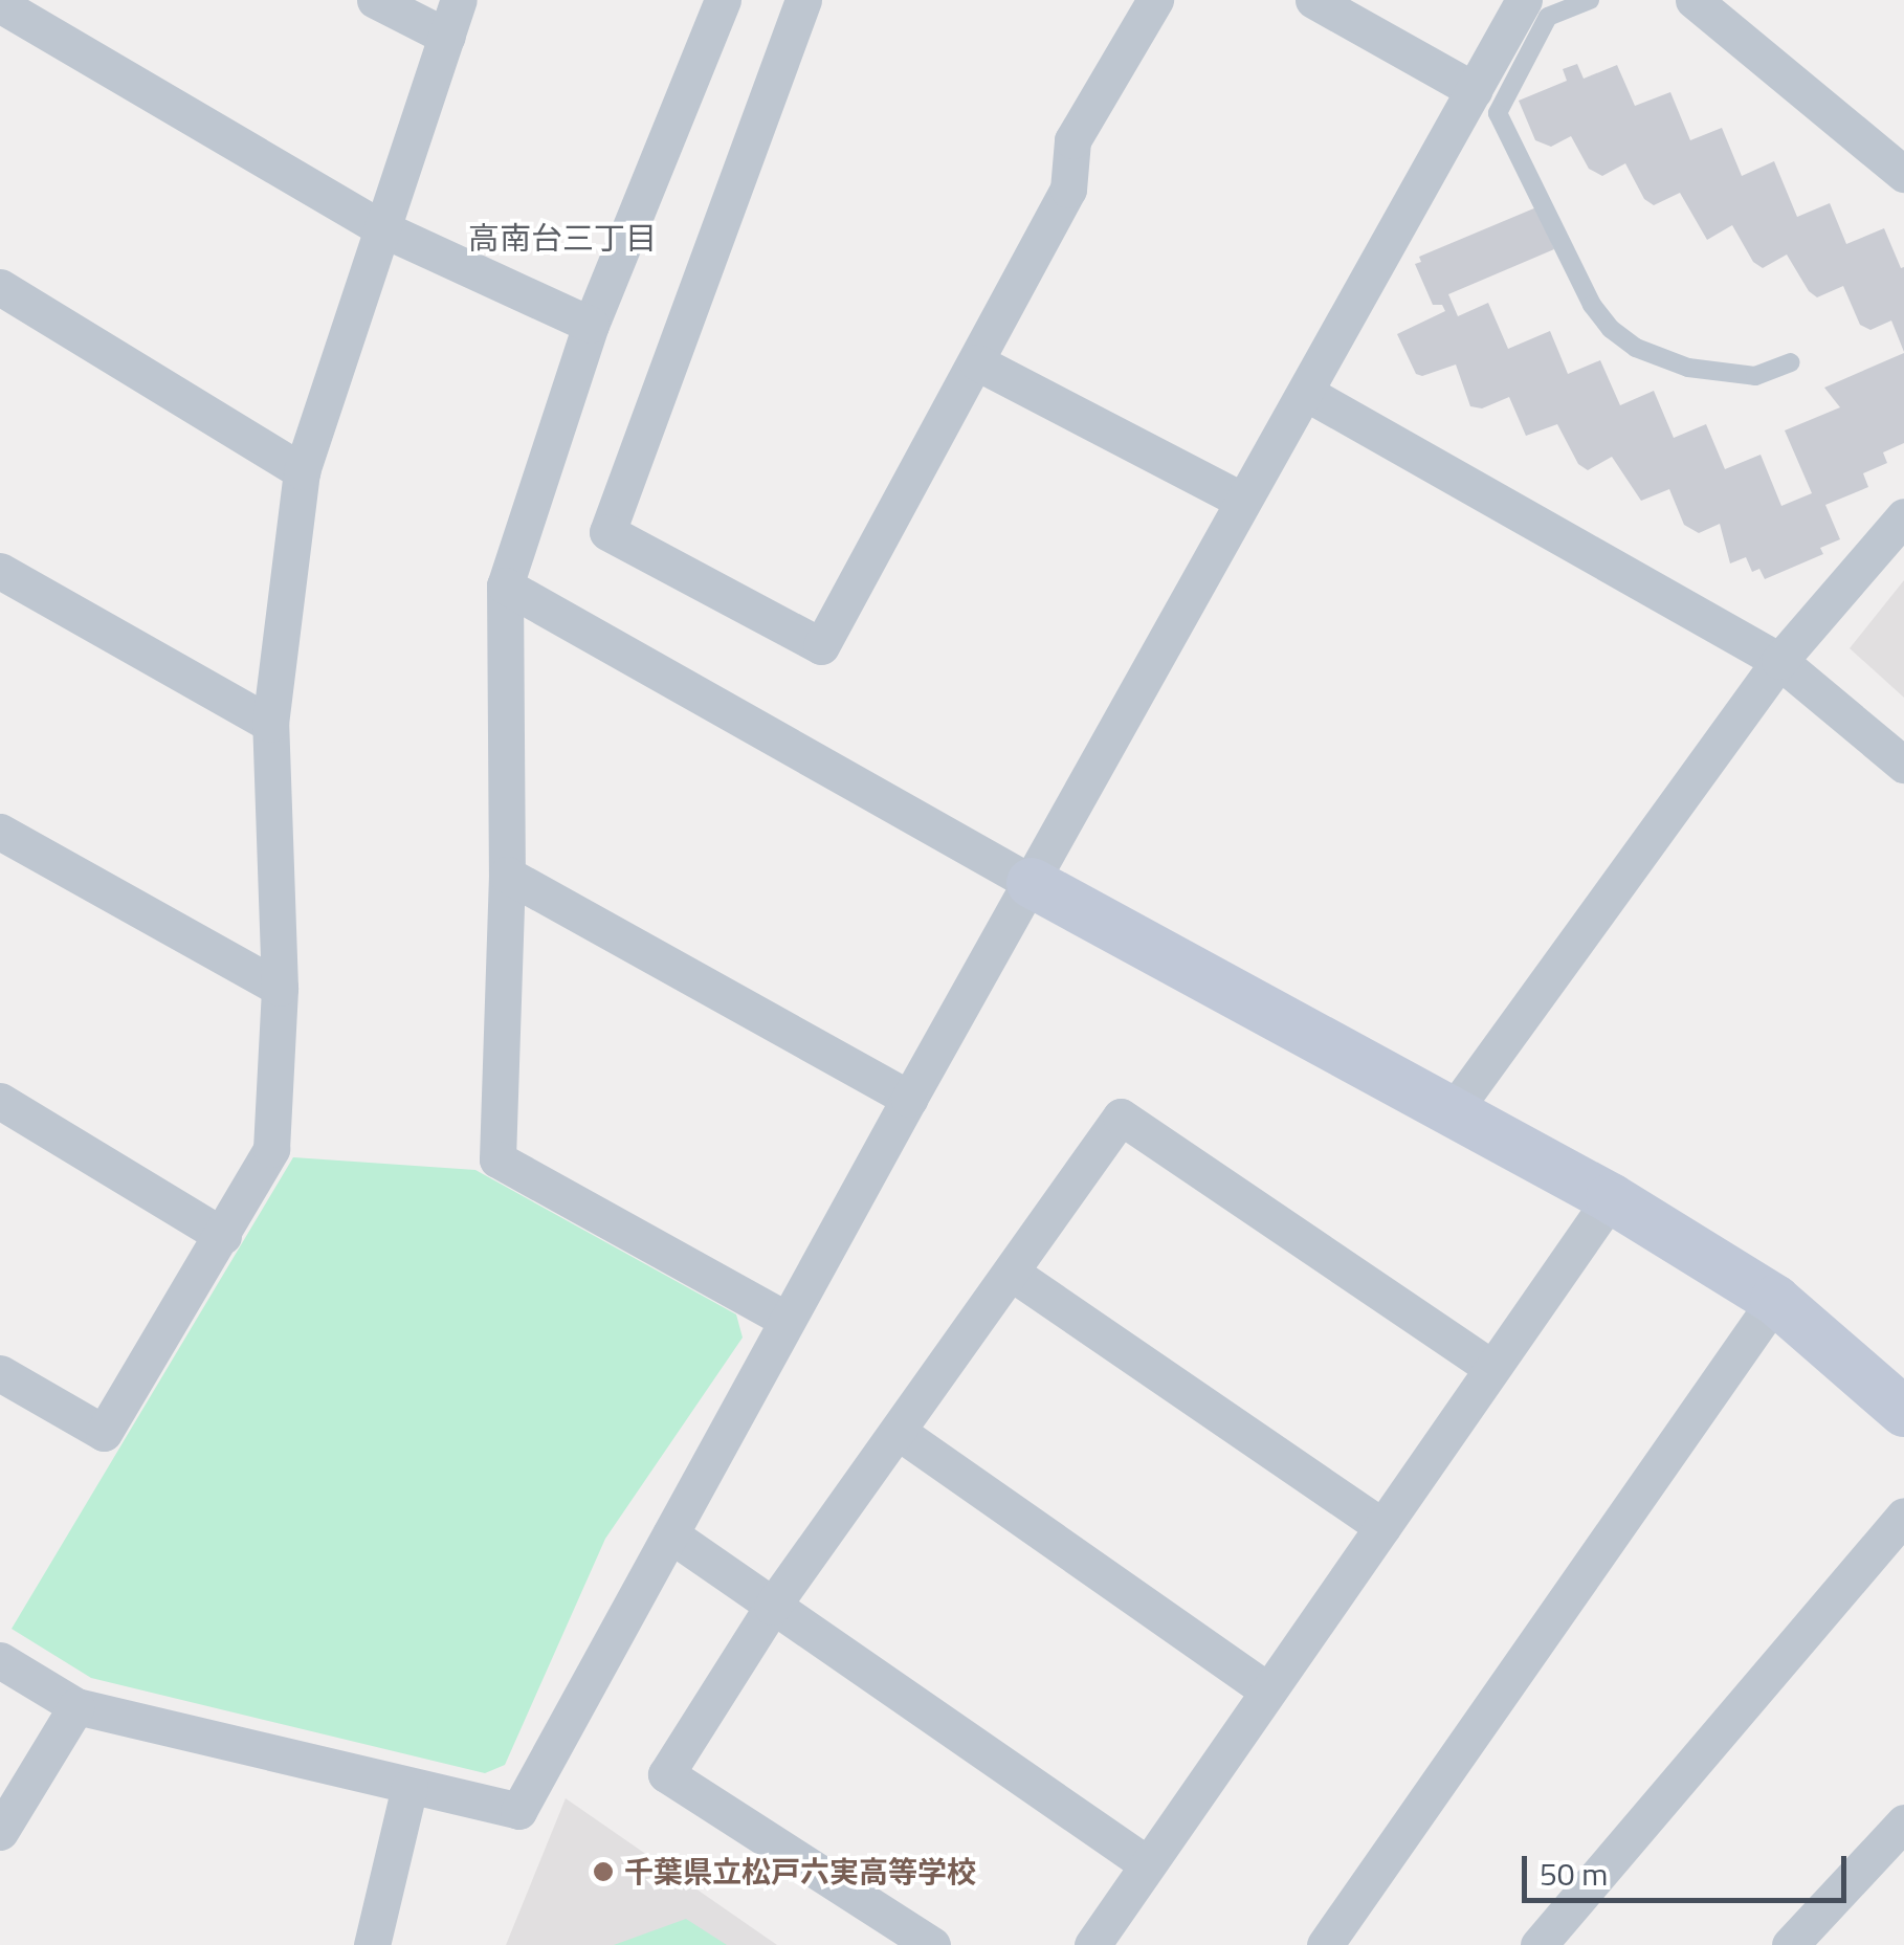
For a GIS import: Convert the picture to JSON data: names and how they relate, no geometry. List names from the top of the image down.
{
  "districts": ["高南台三丁目"],
  "places": ["千葉県立松戸六実高等学校"],
  "scale_bar": "50 m"
}
